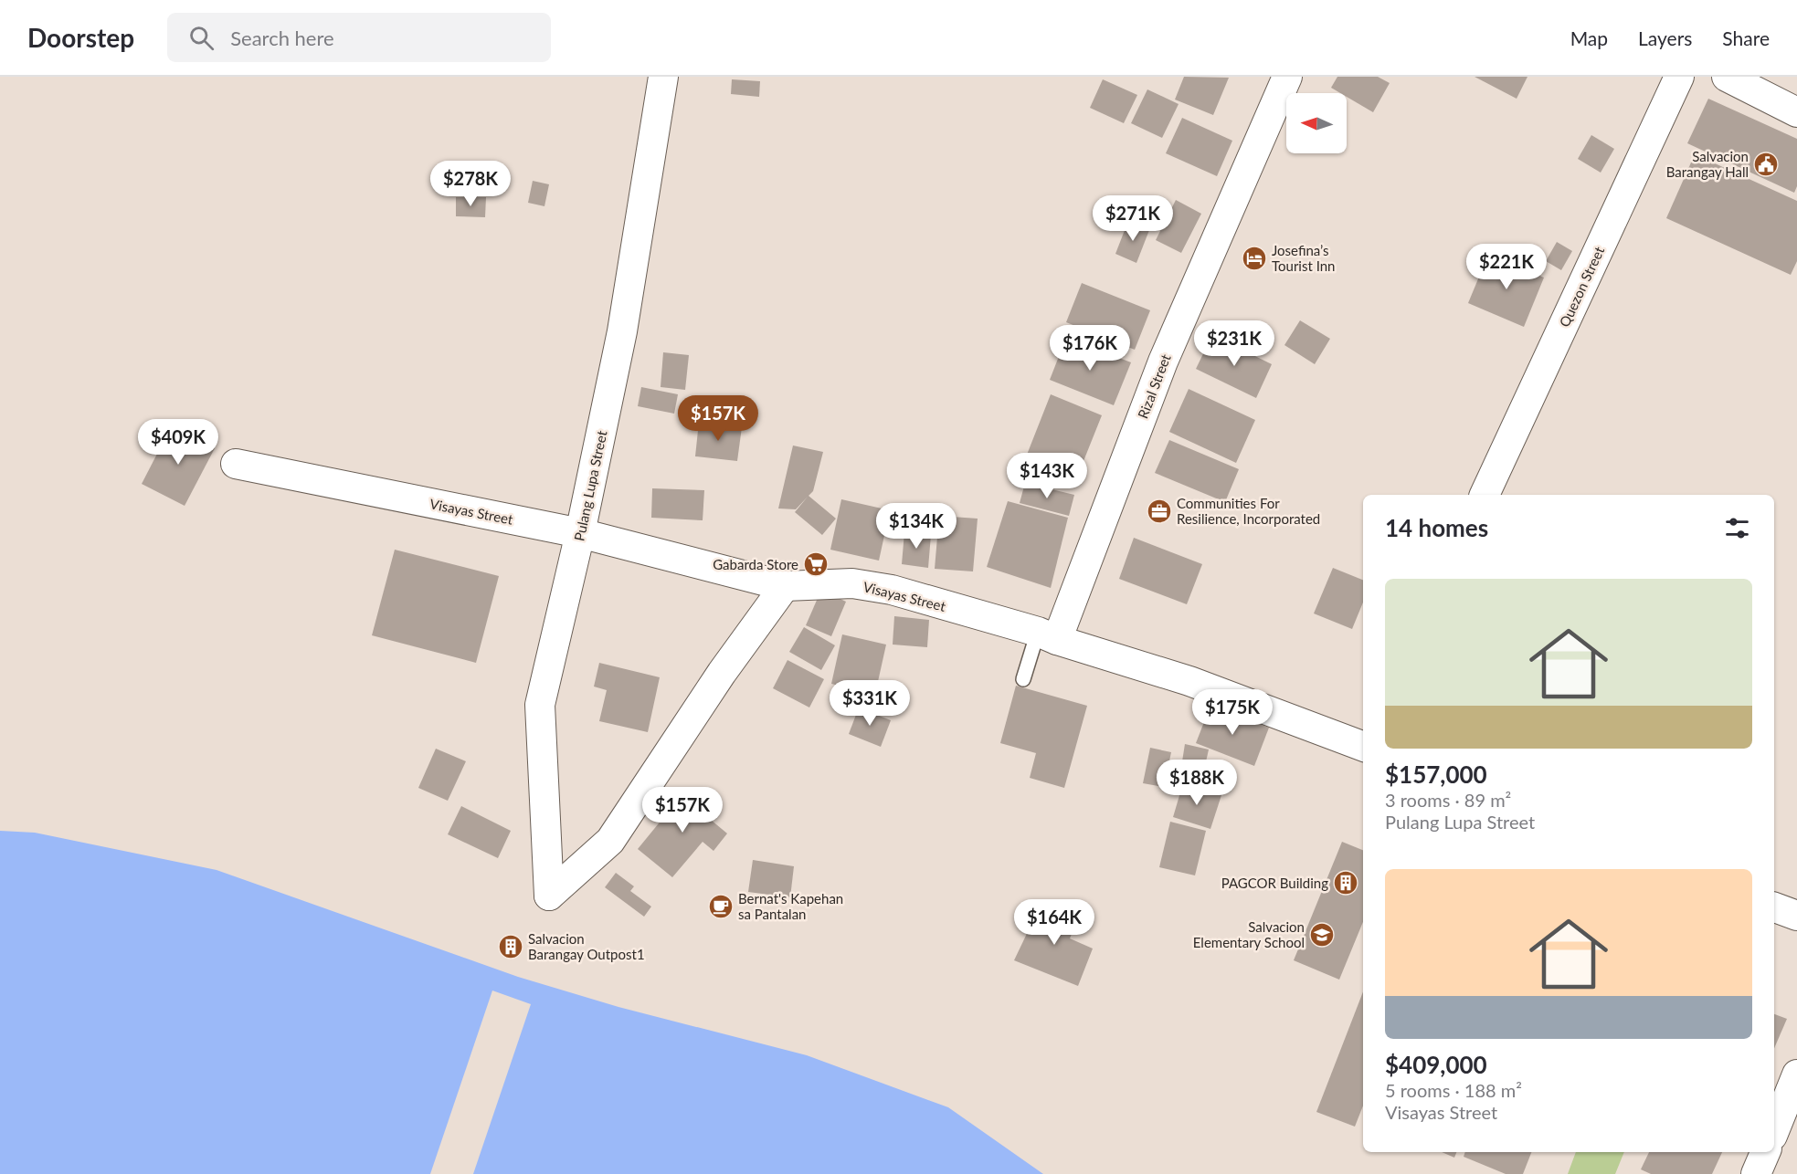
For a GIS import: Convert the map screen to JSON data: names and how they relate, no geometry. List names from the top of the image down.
{
  "streets": {
    "street": [
      "Quezon Street",
      "Rizal Street",
      "Pulang Lupa Street",
      "Visayas Street"
    ]
  },
  "crossings": [
    ["Rizal Street", "Visayas Street"],
    ["Pulang Lupa Street", "Visayas Street"]
  ],
  "places": {
    "public building": ["Salvacion Barangay Hall"],
    "hotel": ["Josefina’s Tourist Inn"],
    "office": ["Communities For Resilience, Incorporated"],
    "supermarket": ["Gabarda Store"],
    "building": ["PAGCOR Building", "Salvacion Barangay Outpost1"],
    "cafe": ["Bernat's Kapehan sa Pantalan"],
    "school or university": ["Salvacion Elementary School"]
  },
  "north": "left",
  "page": {
    "header": "Doorstep",
    "search": "Search here",
    "nav": ["Map", "Layers", "Share"],
    "price": [
      "$278K",
      "$271K",
      "$221K",
      "$231K",
      "$176K",
      "$157K",
      "$409K",
      "$143K",
      "$134K",
      "$331K",
      "$175K",
      "$188K",
      "$157K",
      "$164K"
    ],
    "heading": "14 homes",
    "list": [
      {
        "name": "$157,000",
        "note": "3 rooms · 89 m² · Pulang Lupa Street"
      },
      {
        "name": "$409,000",
        "note": "5 rooms · 188 m² · Visayas Street"
      }
    ]
  }
}
